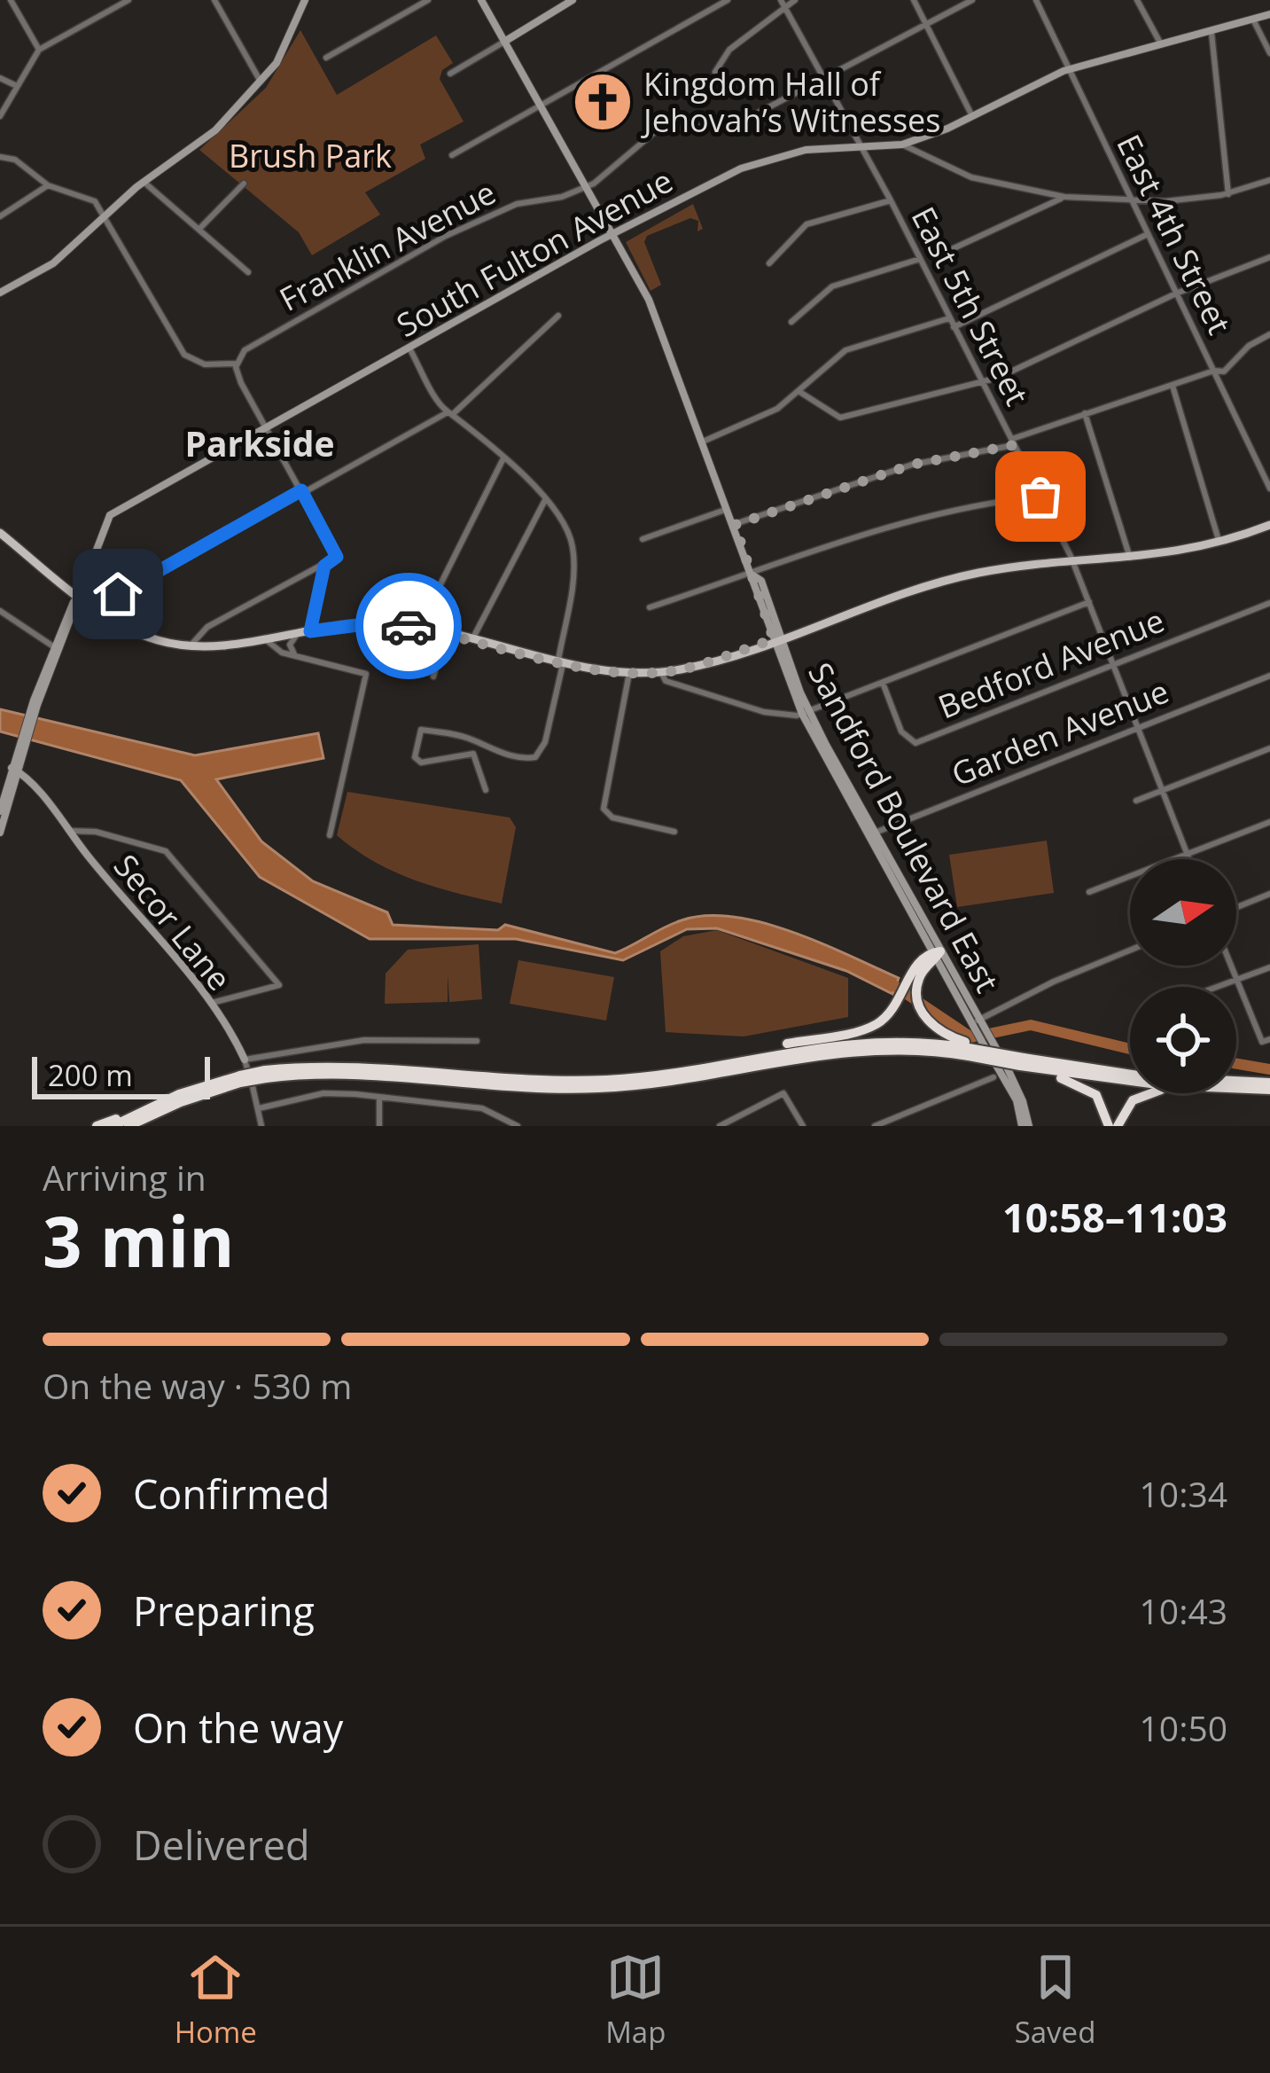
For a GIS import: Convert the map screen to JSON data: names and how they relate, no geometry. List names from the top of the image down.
{
  "streets": {
    "street": [
      "East 4th Street",
      "Franklin Avenue",
      "South Fulton Avenue",
      "East 5th Street",
      "Bedford Avenue",
      "Garden Avenue",
      "Sandford Boulevard East",
      "Secor Lane"
    ]
  },
  "crossings": [
    ["East 4th Street", "South Fulton Avenue"],
    ["Franklin Avenue", "East 5th Street"],
    ["Franklin Avenue", "Sandford Boulevard East"],
    ["South Fulton Avenue", "East 5th Street"],
    ["South Fulton Avenue", "Sandford Boulevard East"],
    ["South Fulton Avenue", "Secor Lane"],
    ["East 5th Street", "Bedford Avenue"],
    ["East 5th Street", "Garden Avenue"],
    ["Garden Avenue", "Sandford Boulevard East"]
  ],
  "districts": ["Parkside"],
  "parks": ["Brush Park"],
  "places": {
    "church": ["Kingdom Hall of Jehovah’s Witnesses"]
  },
  "scale_bar": "200 m",
  "north": "right",
  "page": {
    "scale": "200 m",
    "heading": ["3 min", "Arriving in", "10:58–11:03"],
    "bar": "On the way · 530 m",
    "list": [
      ["Confirmed", "10:34"],
      ["Preparing", "10:43"],
      ["On the way", "10:50"],
      "Delivered"
    ],
    "tabs": ["Home", "Map", "Saved"]
  }
}
